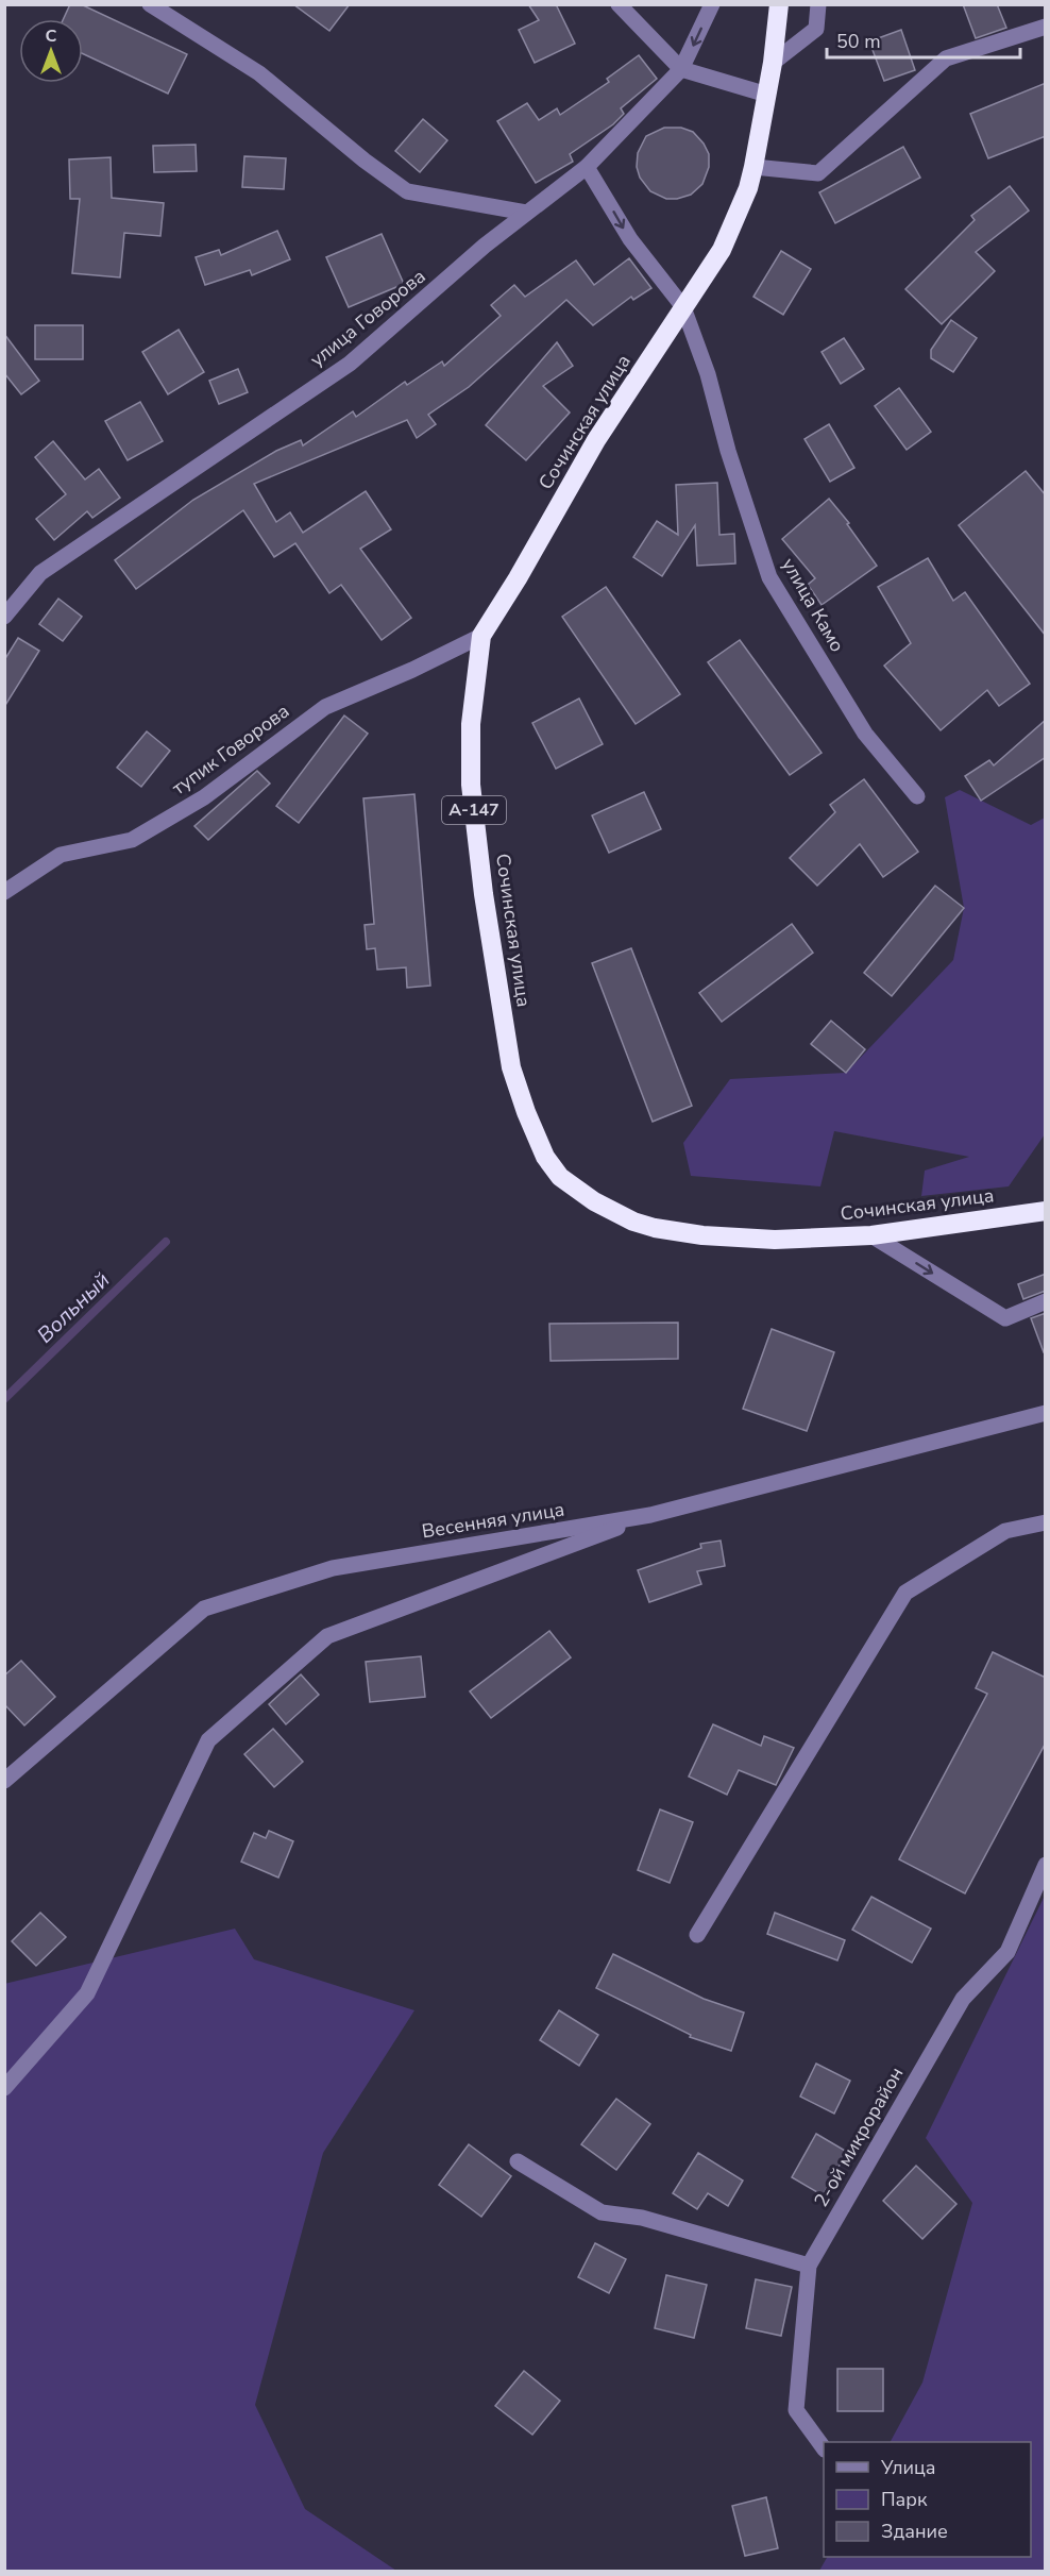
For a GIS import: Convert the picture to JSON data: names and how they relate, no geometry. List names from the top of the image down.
{
  "streets": {
    "highway": ["Сочинская улица", "А-147"],
    "street": [
      "улица Говорова",
      "улица Камо",
      "тупик Говорова",
      "Весенняя улица",
      "2-ой микрорайон"
    ]
  },
  "crossings": [
    ["улица Говорова", "улица Камо"],
    ["Сочинская улица", "улица Камо"],
    ["Сочинская улица", "тупик Говорова"]
  ],
  "water": ["Вольный"],
  "legend": ["Улица", "Парк", "Здание"],
  "scale_bar": "50 m",
  "north": "top"
}
